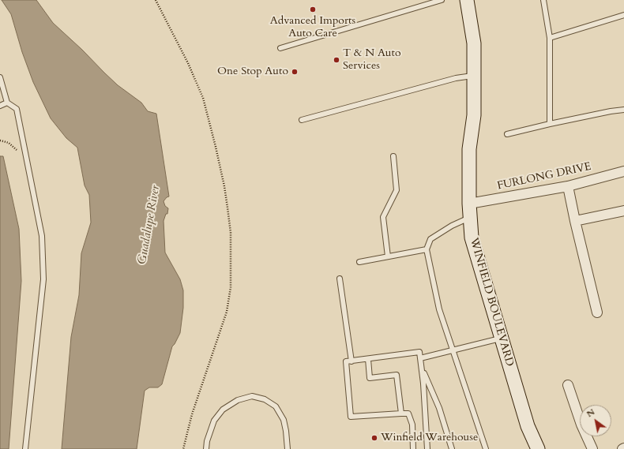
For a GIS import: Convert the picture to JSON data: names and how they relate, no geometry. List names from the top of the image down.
{
  "streets": {
    "street": ["FURLONG DRIVE", "WINFIELD BOULEVARD"]
  },
  "crossings": [
    ["FURLONG DRIVE", "WINFIELD BOULEVARD"]
  ],
  "water": ["Guadalupe River"],
  "places": [
    "Advanced Imports Auto Care",
    "T & N Auto Services",
    "One Stop Auto",
    "Winfield Warehouse"
  ],
  "north": "top left"
}
